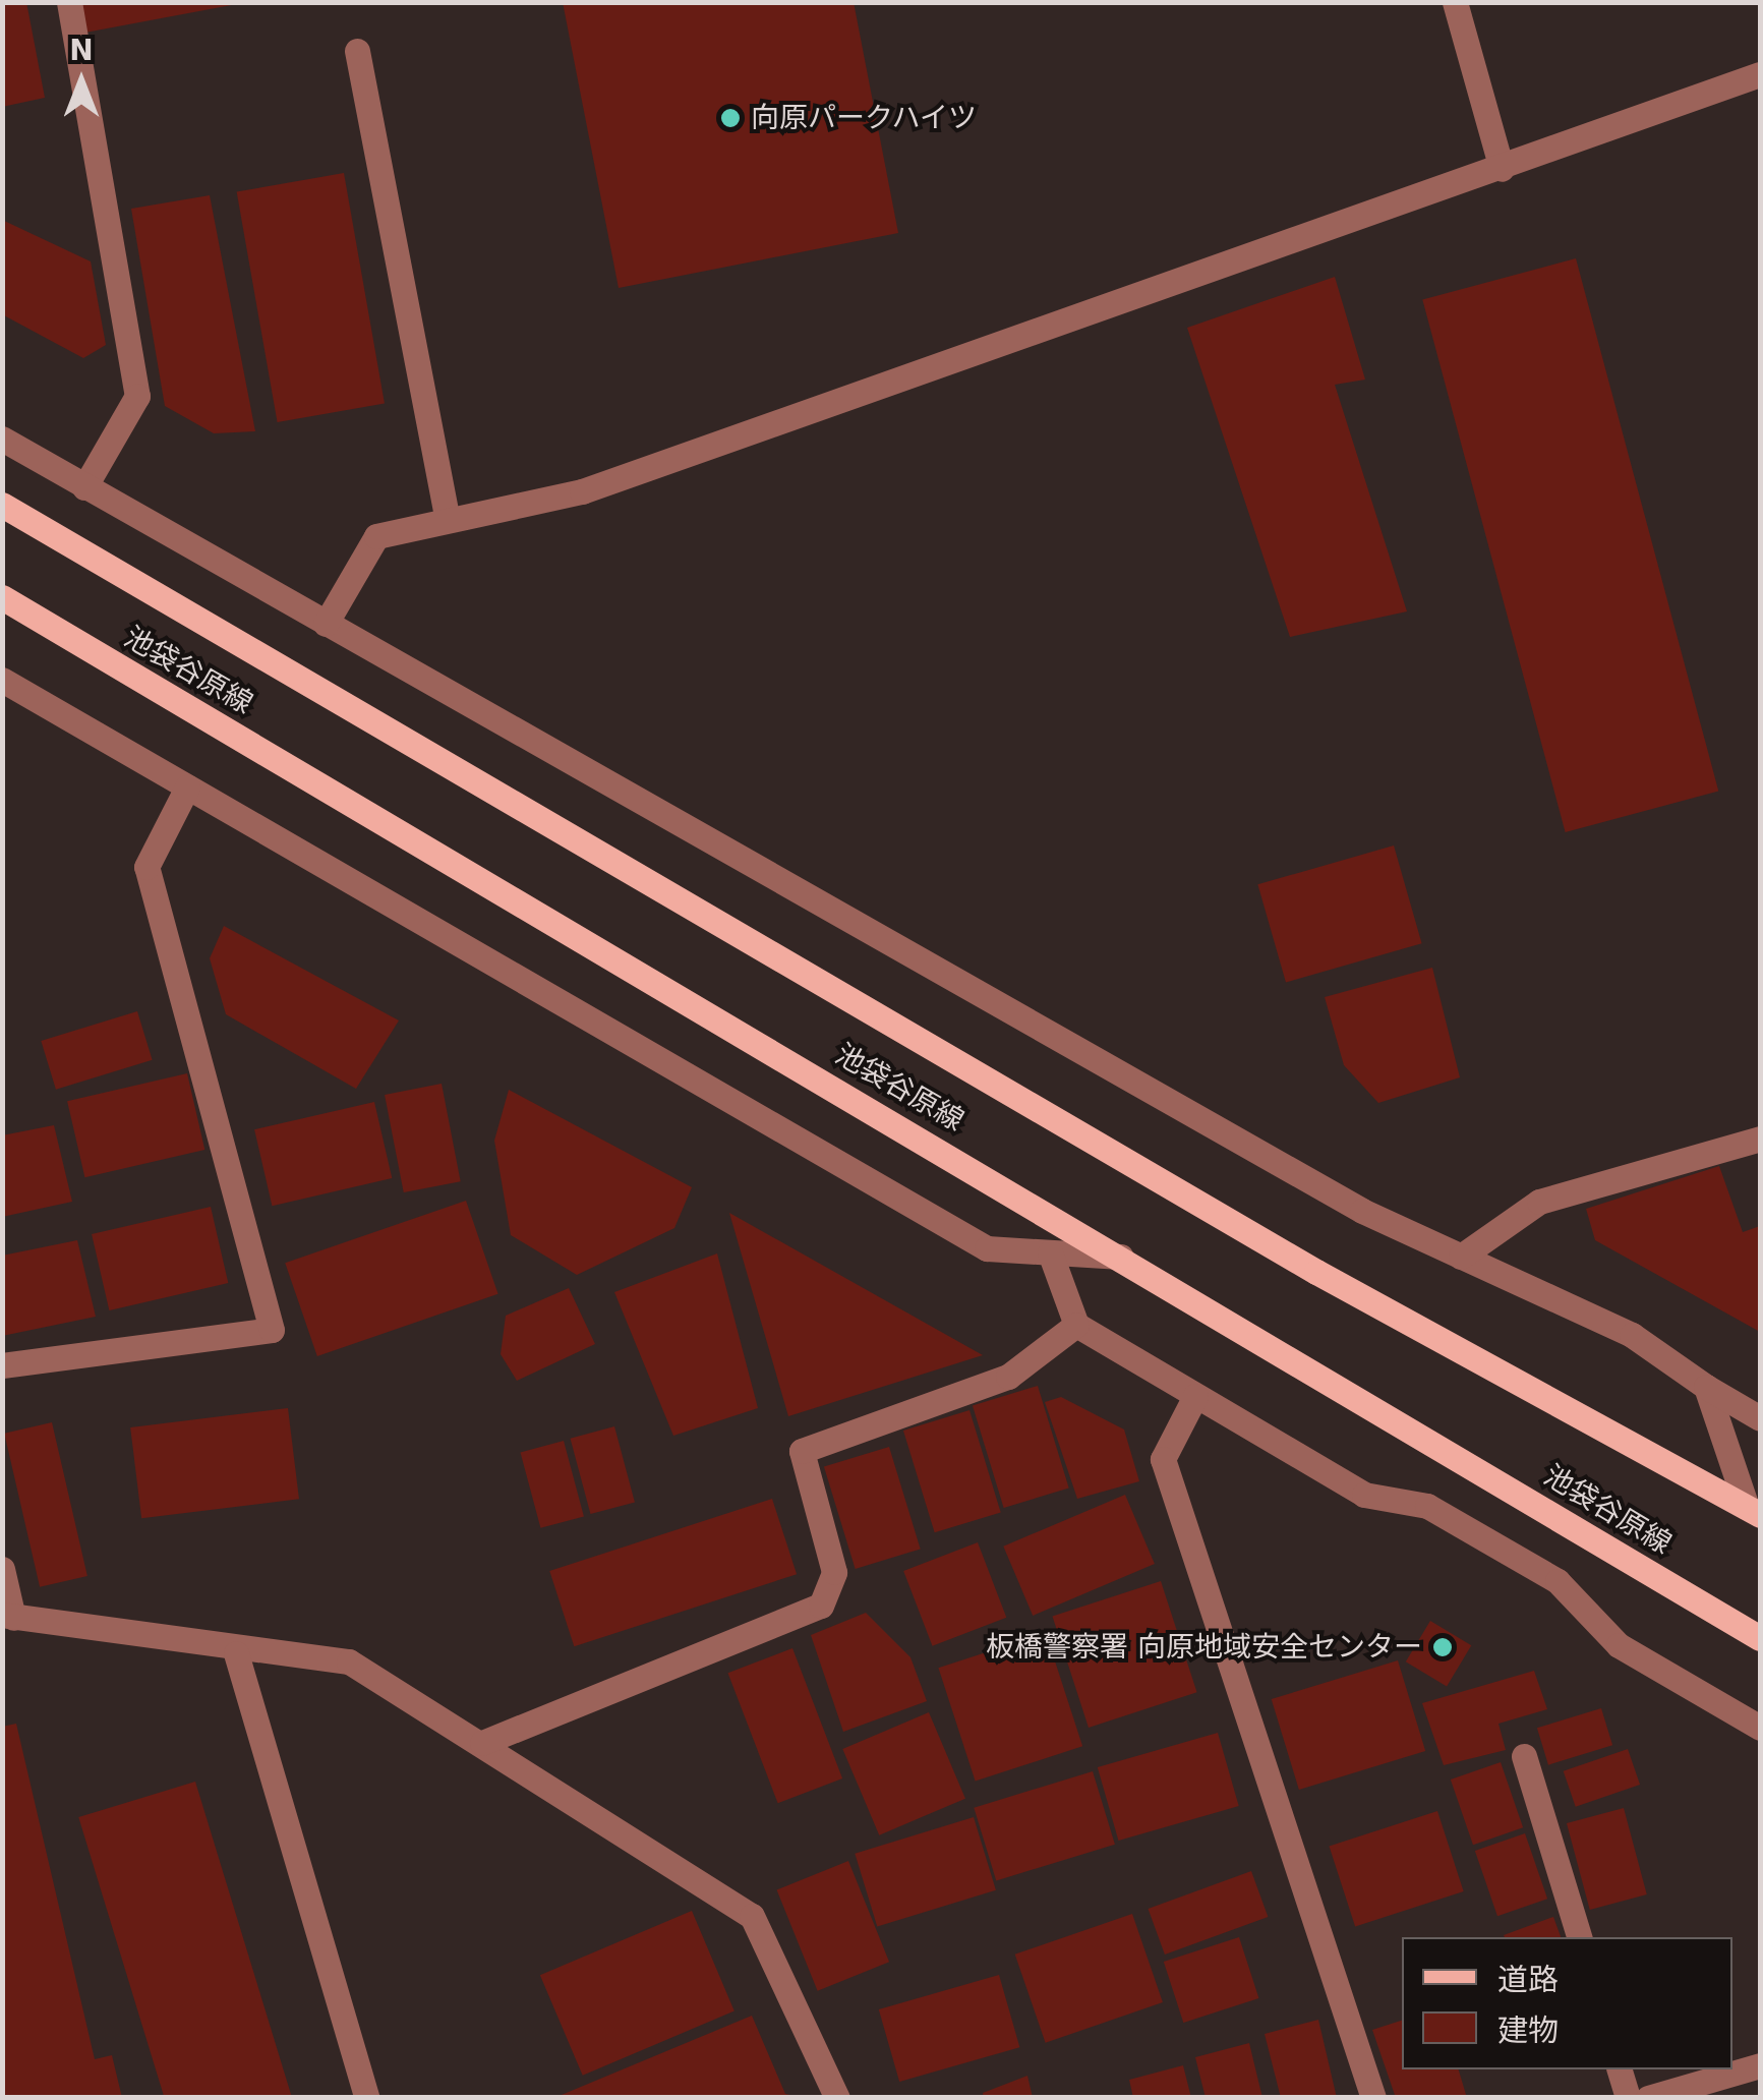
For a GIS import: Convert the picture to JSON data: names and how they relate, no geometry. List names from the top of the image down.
{
  "streets": {
    "main road": ["池袋谷原線"]
  },
  "places": ["向原パークハイツ", "板橋警察署 向原地域安全センター"],
  "legend": ["道路", "建物"],
  "north": "top"
}
